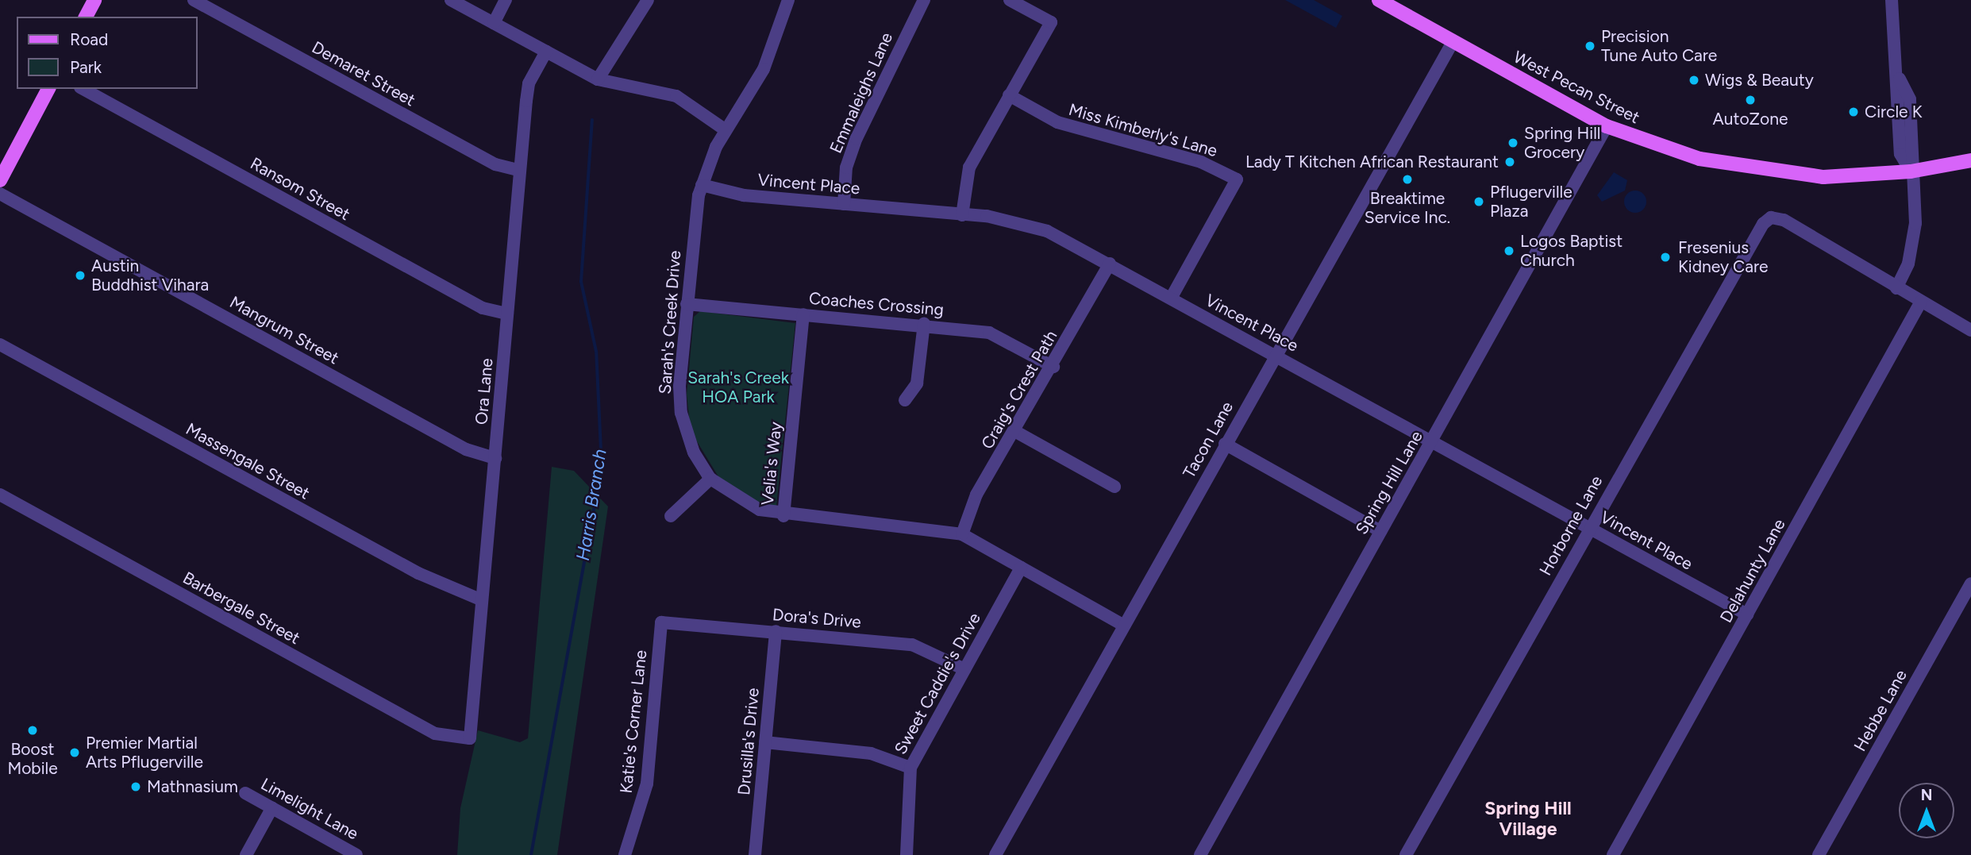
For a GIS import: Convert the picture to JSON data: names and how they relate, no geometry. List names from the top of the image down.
{
  "streets": {
    "main road": ["West Pecan Street"],
    "street": [
      "Demaret Street",
      "Emmaleighs Lane",
      "Miss Kimberly's Lane",
      "Vincent Place",
      "Ransom Street",
      "Coaches Crossing",
      "Sarah's Creek Drive",
      "Mangrum Street",
      "Craig's Crest Path",
      "Ora Lane",
      "Tacon Lane",
      "Massengale Street",
      "Velia's Way",
      "Spring Hill Lane",
      "Horborne Lane",
      "Delahunty Lane",
      "Barbergale Street",
      "Dora's Drive",
      "Sweet Caddie's Drive",
      "Hebbe Lane",
      "Katie's Corner Lane",
      "Drusilla's Drive",
      "Limelight Lane"
    ]
  },
  "crossings": [
    ["Demaret Street", "Ora Lane"],
    ["West Pecan Street", "Tacon Lane"],
    ["West Pecan Street", "Spring Hill Lane"],
    ["Emmaleighs Lane", "Vincent Place"],
    ["Miss Kimberly's Lane", "Vincent Place"],
    ["Vincent Place", "Sarah's Creek Drive"],
    ["Vincent Place", "Craig's Crest Path"],
    ["Vincent Place", "Tacon Lane"],
    ["Vincent Place", "Spring Hill Lane"],
    ["Vincent Place", "Horborne Lane"],
    ["Vincent Place", "Delahunty Lane"],
    ["Ransom Street", "Ora Lane"],
    ["Coaches Crossing", "Sarah's Creek Drive"],
    ["Coaches Crossing", "Craig's Crest Path"],
    ["Coaches Crossing", "Velia's Way"],
    ["Sarah's Creek Drive", "Craig's Crest Path"],
    ["Sarah's Creek Drive", "Tacon Lane"],
    ["Sarah's Creek Drive", "Velia's Way"],
    ["Sarah's Creek Drive", "Sweet Caddie's Drive"],
    ["Mangrum Street", "Ora Lane"],
    ["Ora Lane", "Massengale Street"],
    ["Ora Lane", "Barbergale Street"],
    ["Dora's Drive", "Sweet Caddie's Drive"],
    ["Dora's Drive", "Katie's Corner Lane"],
    ["Dora's Drive", "Drusilla's Drive"]
  ],
  "districts": ["Spring Hill Village"],
  "water": ["Harris Branch"],
  "parks": ["Sarah's Creek HOA Park"],
  "places": [
    "Precision Tune Auto Care",
    "Wigs & Beauty",
    "AutoZone",
    "Circle K",
    "Spring Hill Grocery",
    "Lady T Kitchen African Restaurant",
    "Breaktime Service Inc.",
    "Pflugerville Plaza",
    "Logos Baptist Church",
    "Fresenius Kidney Care",
    "Austin Buddhist Vihara",
    "Boost Mobile",
    "Premier Martial Arts Pflugerville",
    "Mathnasium"
  ],
  "legend": ["Road", "Park"],
  "north": "top"
}
